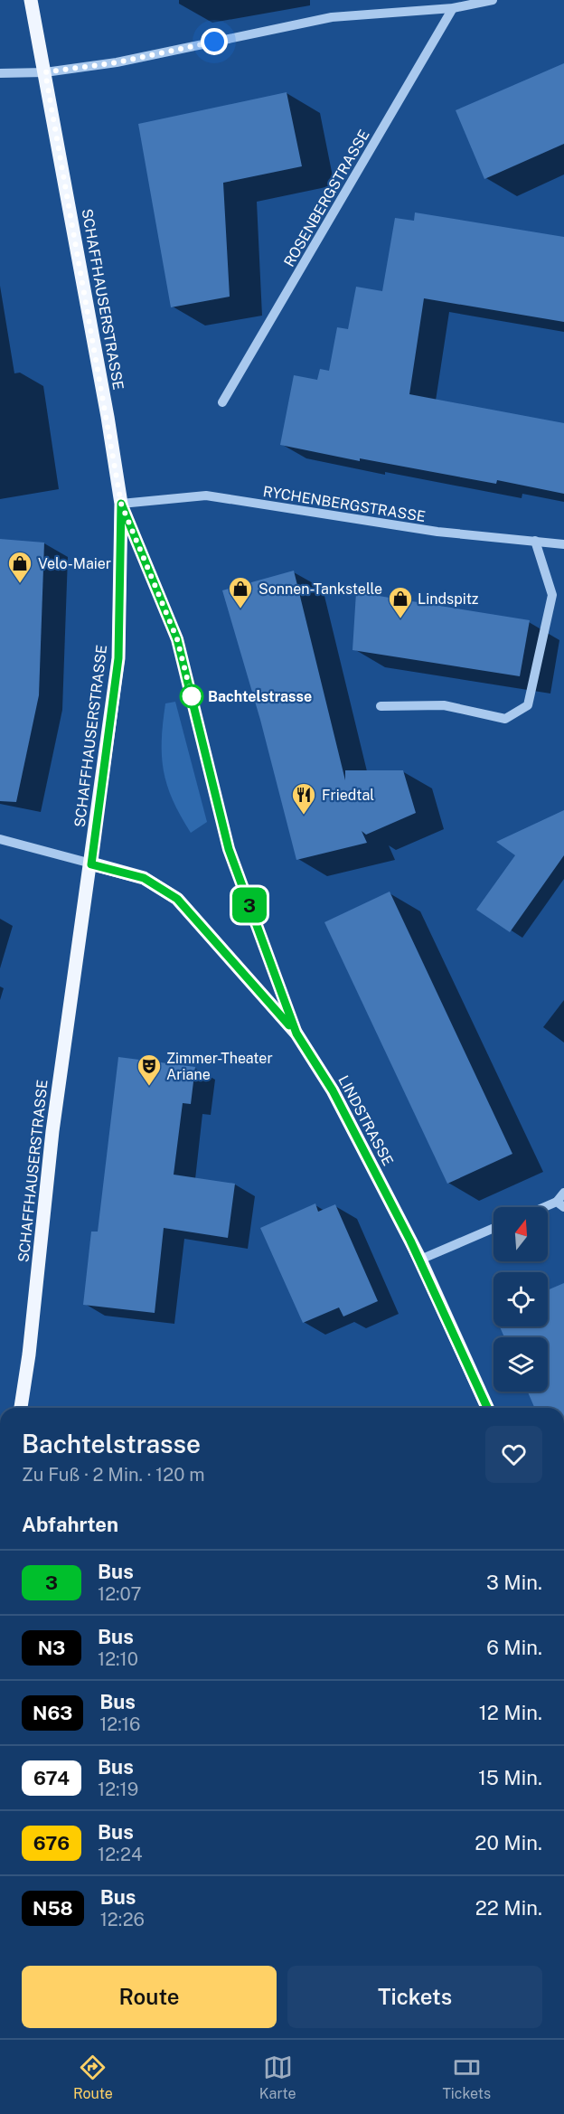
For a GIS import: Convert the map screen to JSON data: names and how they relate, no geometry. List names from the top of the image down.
{
  "streets": {
    "main road": ["SCHAFFHAUSERSTRASSE", "LINDSTRASSE"],
    "street": ["ROSENBERGSTRASSE", "RYCHENBERGSTRASSE"]
  },
  "crossings": [
    ["SCHAFFHAUSERSTRASSE", "RYCHENBERGSTRASSE"],
    ["SCHAFFHAUSERSTRASSE", "LINDSTRASSE"]
  ],
  "places": {
    "shop": ["Velo-Maier", "Sonnen-Tankstelle", "Lindspitz"],
    "other": ["Bachtelstrasse"],
    "restaurant": ["Friedtal"],
    "theatre": ["Zimmer-Theater Ariane"]
  },
  "lines": ["bus line 3"],
  "north": "top",
  "page": {
    "on_map": "3",
    "heading": [
      ["Bachtelstrasse", "Zu Fuß · 2 Min. · 120 m"],
      "Abfahrten"
    ],
    "list": [
      {
        "mark": "3",
        "name": "Bus",
        "note": "12:07",
        "value": "3 Min."
      },
      {
        "mark": "N3",
        "name": "Bus",
        "note": "12:10",
        "value": "6 Min."
      },
      {
        "mark": "N63",
        "name": "Bus",
        "note": "12:16",
        "value": "12 Min."
      },
      {
        "mark": "674",
        "name": "Bus",
        "note": "12:19",
        "value": "15 Min."
      },
      {
        "mark": "676",
        "name": "Bus",
        "note": "12:24",
        "value": "20 Min."
      },
      {
        "mark": "N58",
        "name": "Bus",
        "note": "12:26",
        "value": "22 Min."
      }
    ],
    "buttons": ["Route", "Tickets"],
    "tabs": ["Route", "Karte", "Tickets"]
  }
}
